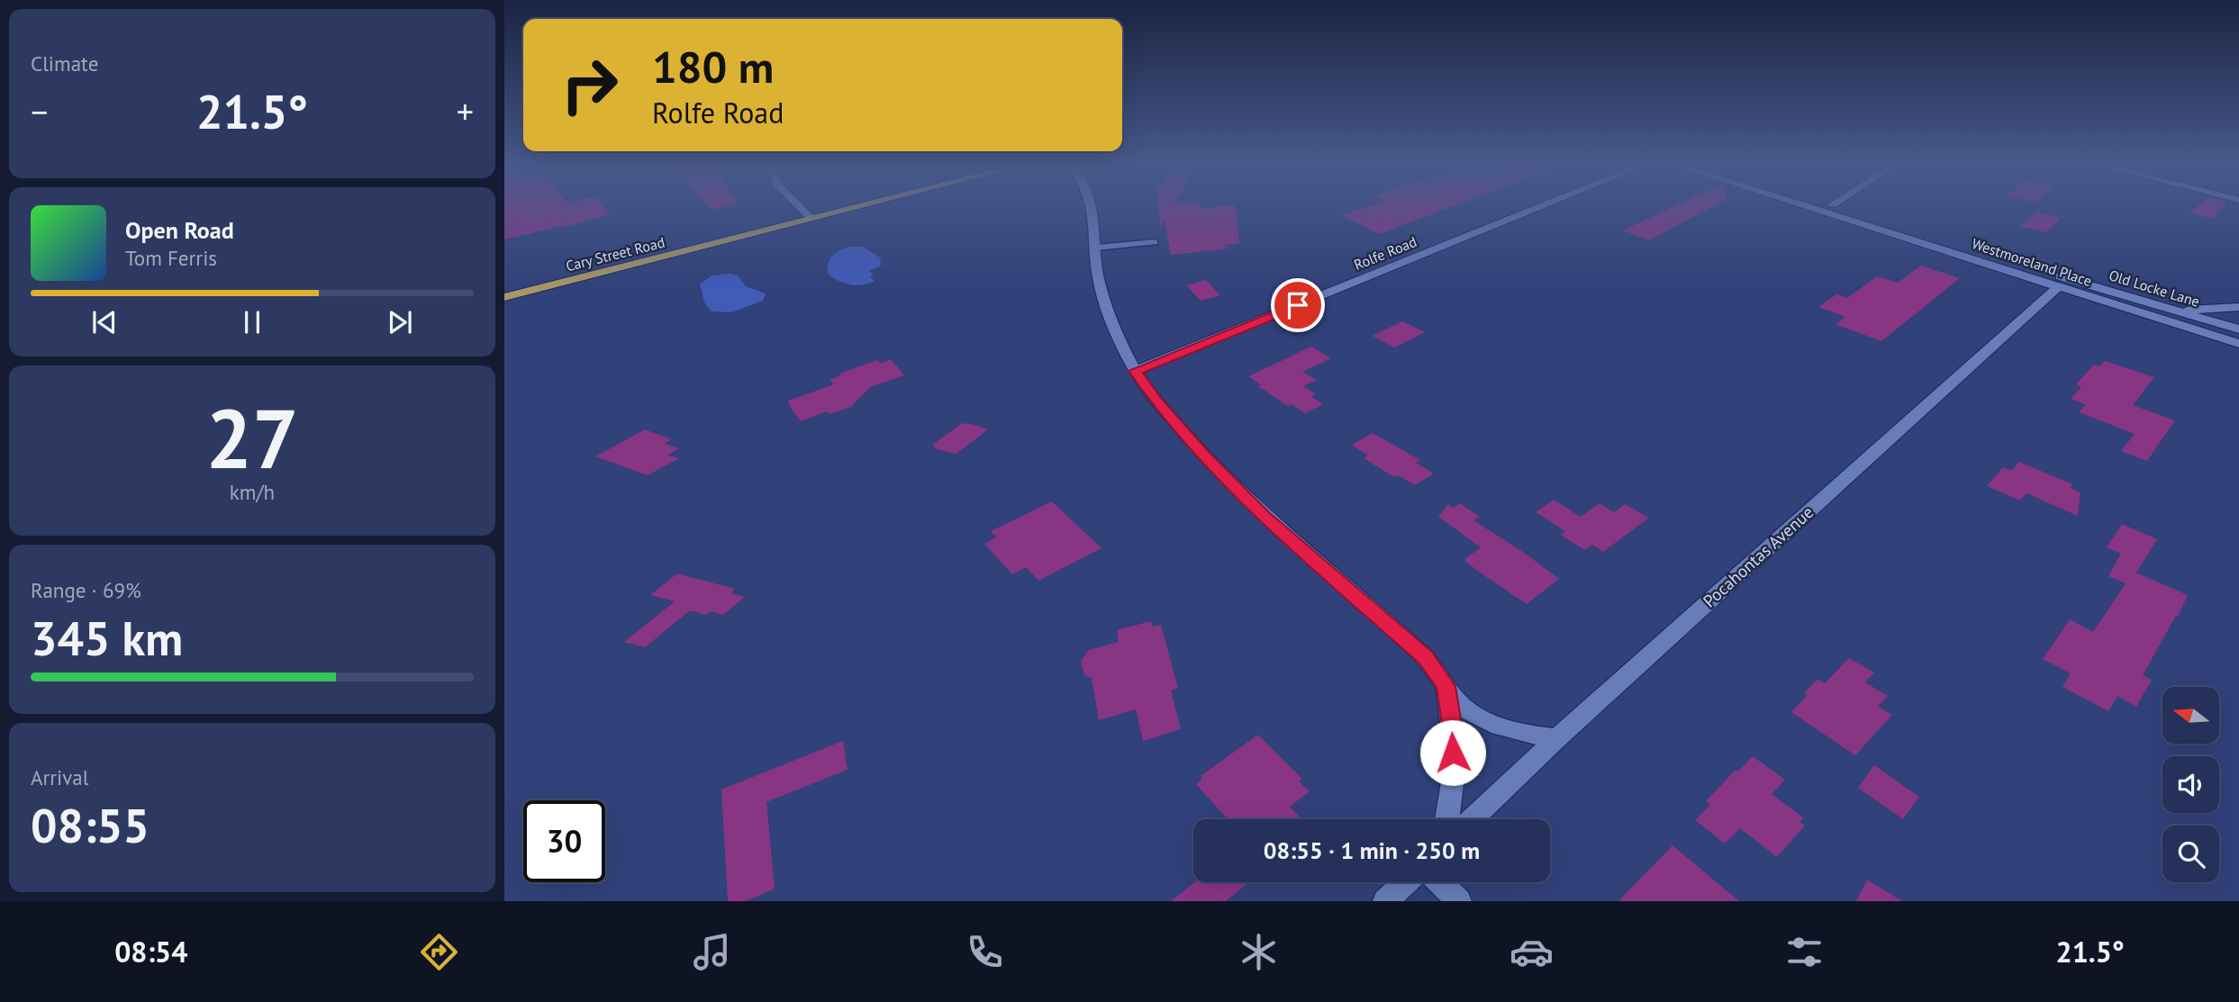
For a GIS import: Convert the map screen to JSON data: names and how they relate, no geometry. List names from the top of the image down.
{
  "streets": {
    "main road": ["Cary Street Road"],
    "street": [
      "Rolfe Road",
      "Westmoreland Place",
      "Old Locke Lane",
      "Pocahontas Avenue"
    ]
  },
  "crossings": [
    ["Westmoreland Place", "Pocahontas Avenue"]
  ],
  "north": "left",
  "page": {
    "tile": [
      "Climate",
      ["27", "km/h"],
      ["Range · 69%", "345 km"],
      ["Arrival", "08:55"]
    ],
    "turn": ["180 m", "Rolfe Road"],
    "heat": ["−", "21.5°", "+"],
    "song": ["Open Road", "Tom Ferris"],
    "limit": "30",
    "trip": "08:55 · 1 min · 250 m",
    "tabs": ["08:54", "21.5°"]
  }
}
